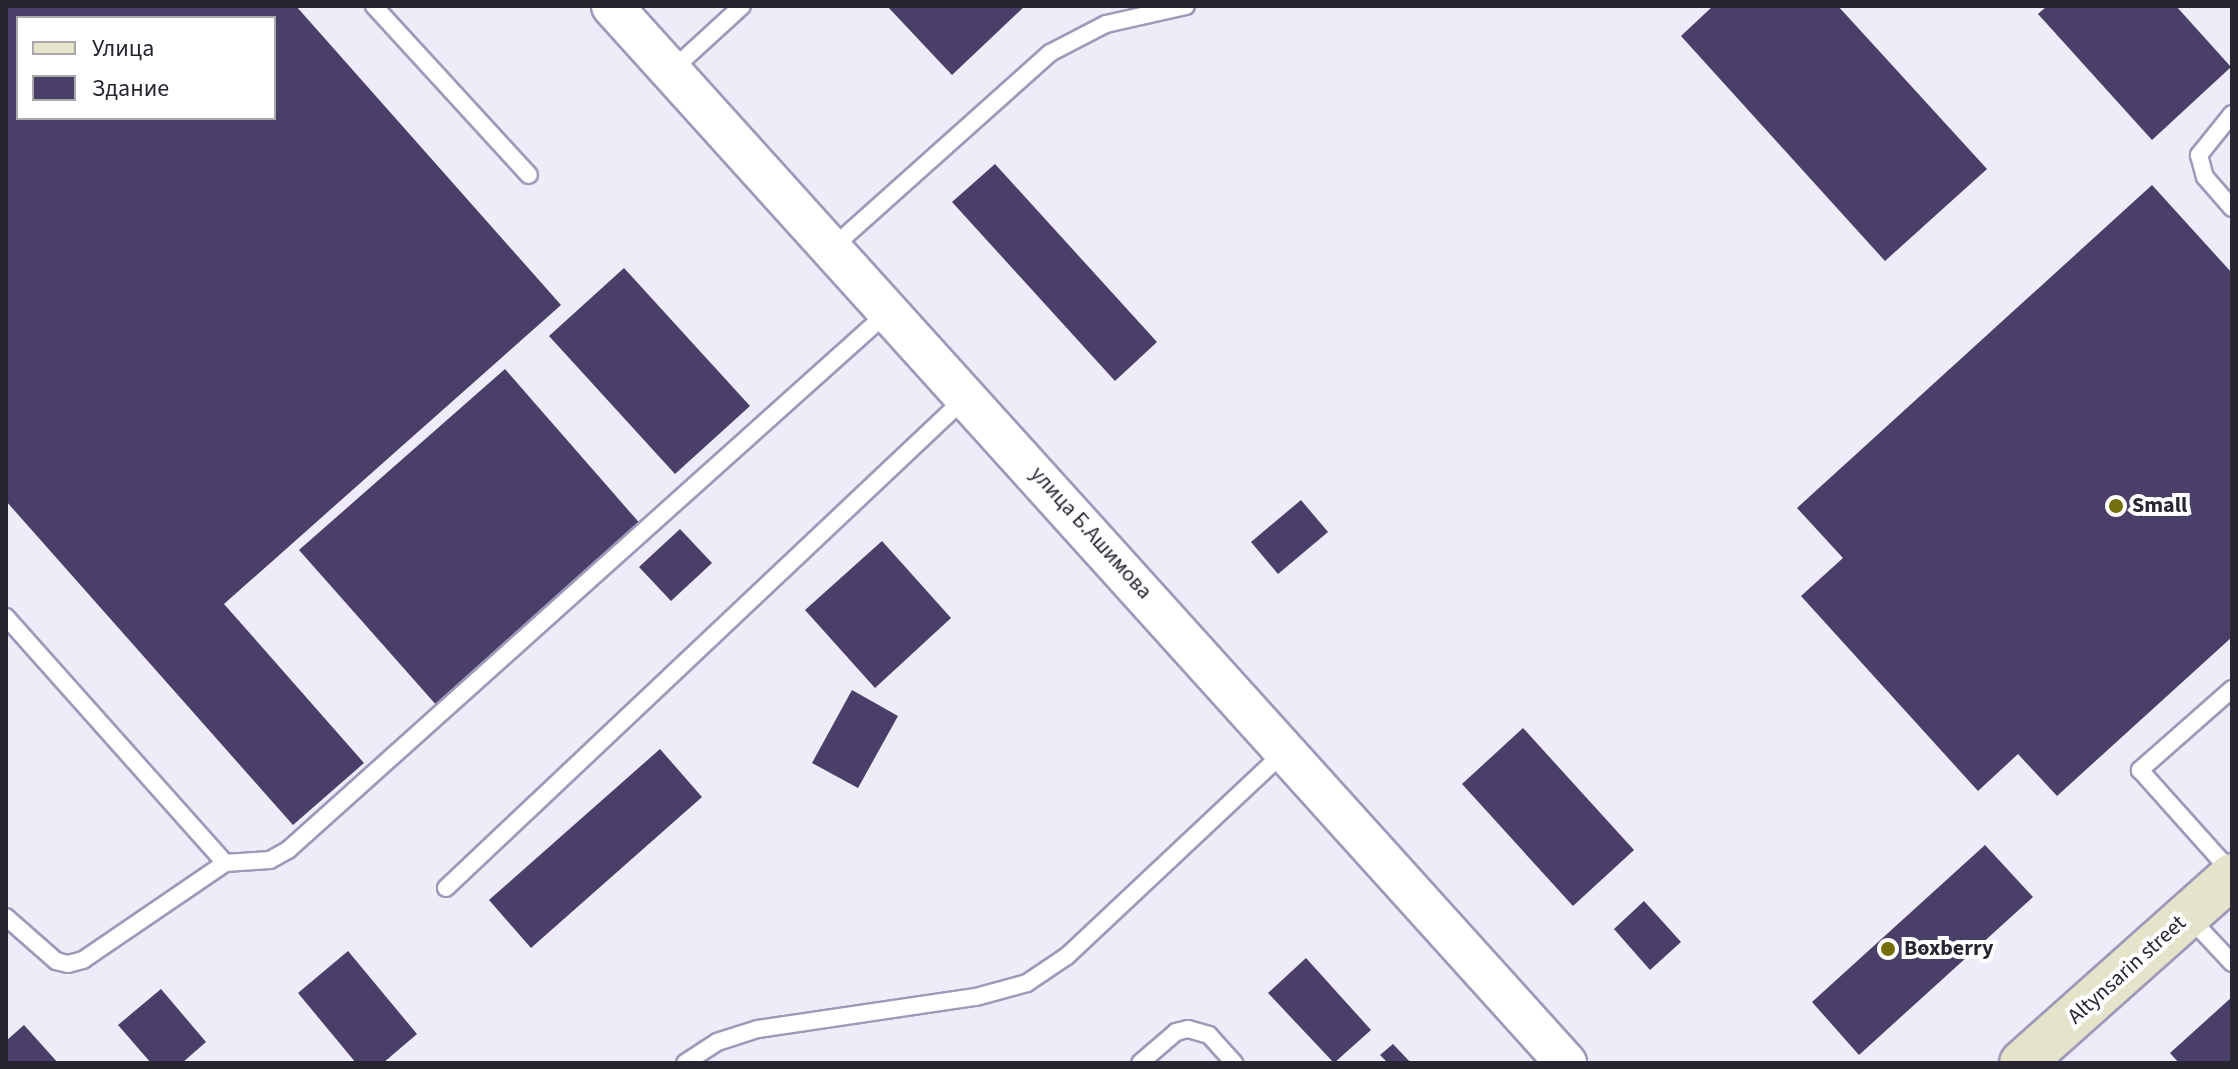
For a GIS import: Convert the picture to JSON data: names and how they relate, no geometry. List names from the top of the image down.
{
  "streets": {
    "main road": ["Altynsarin street"],
    "street": ["улица Б.Ашимова"]
  },
  "places": ["Small", "Boxberry"],
  "legend": ["Улица", "Здание"]
}
